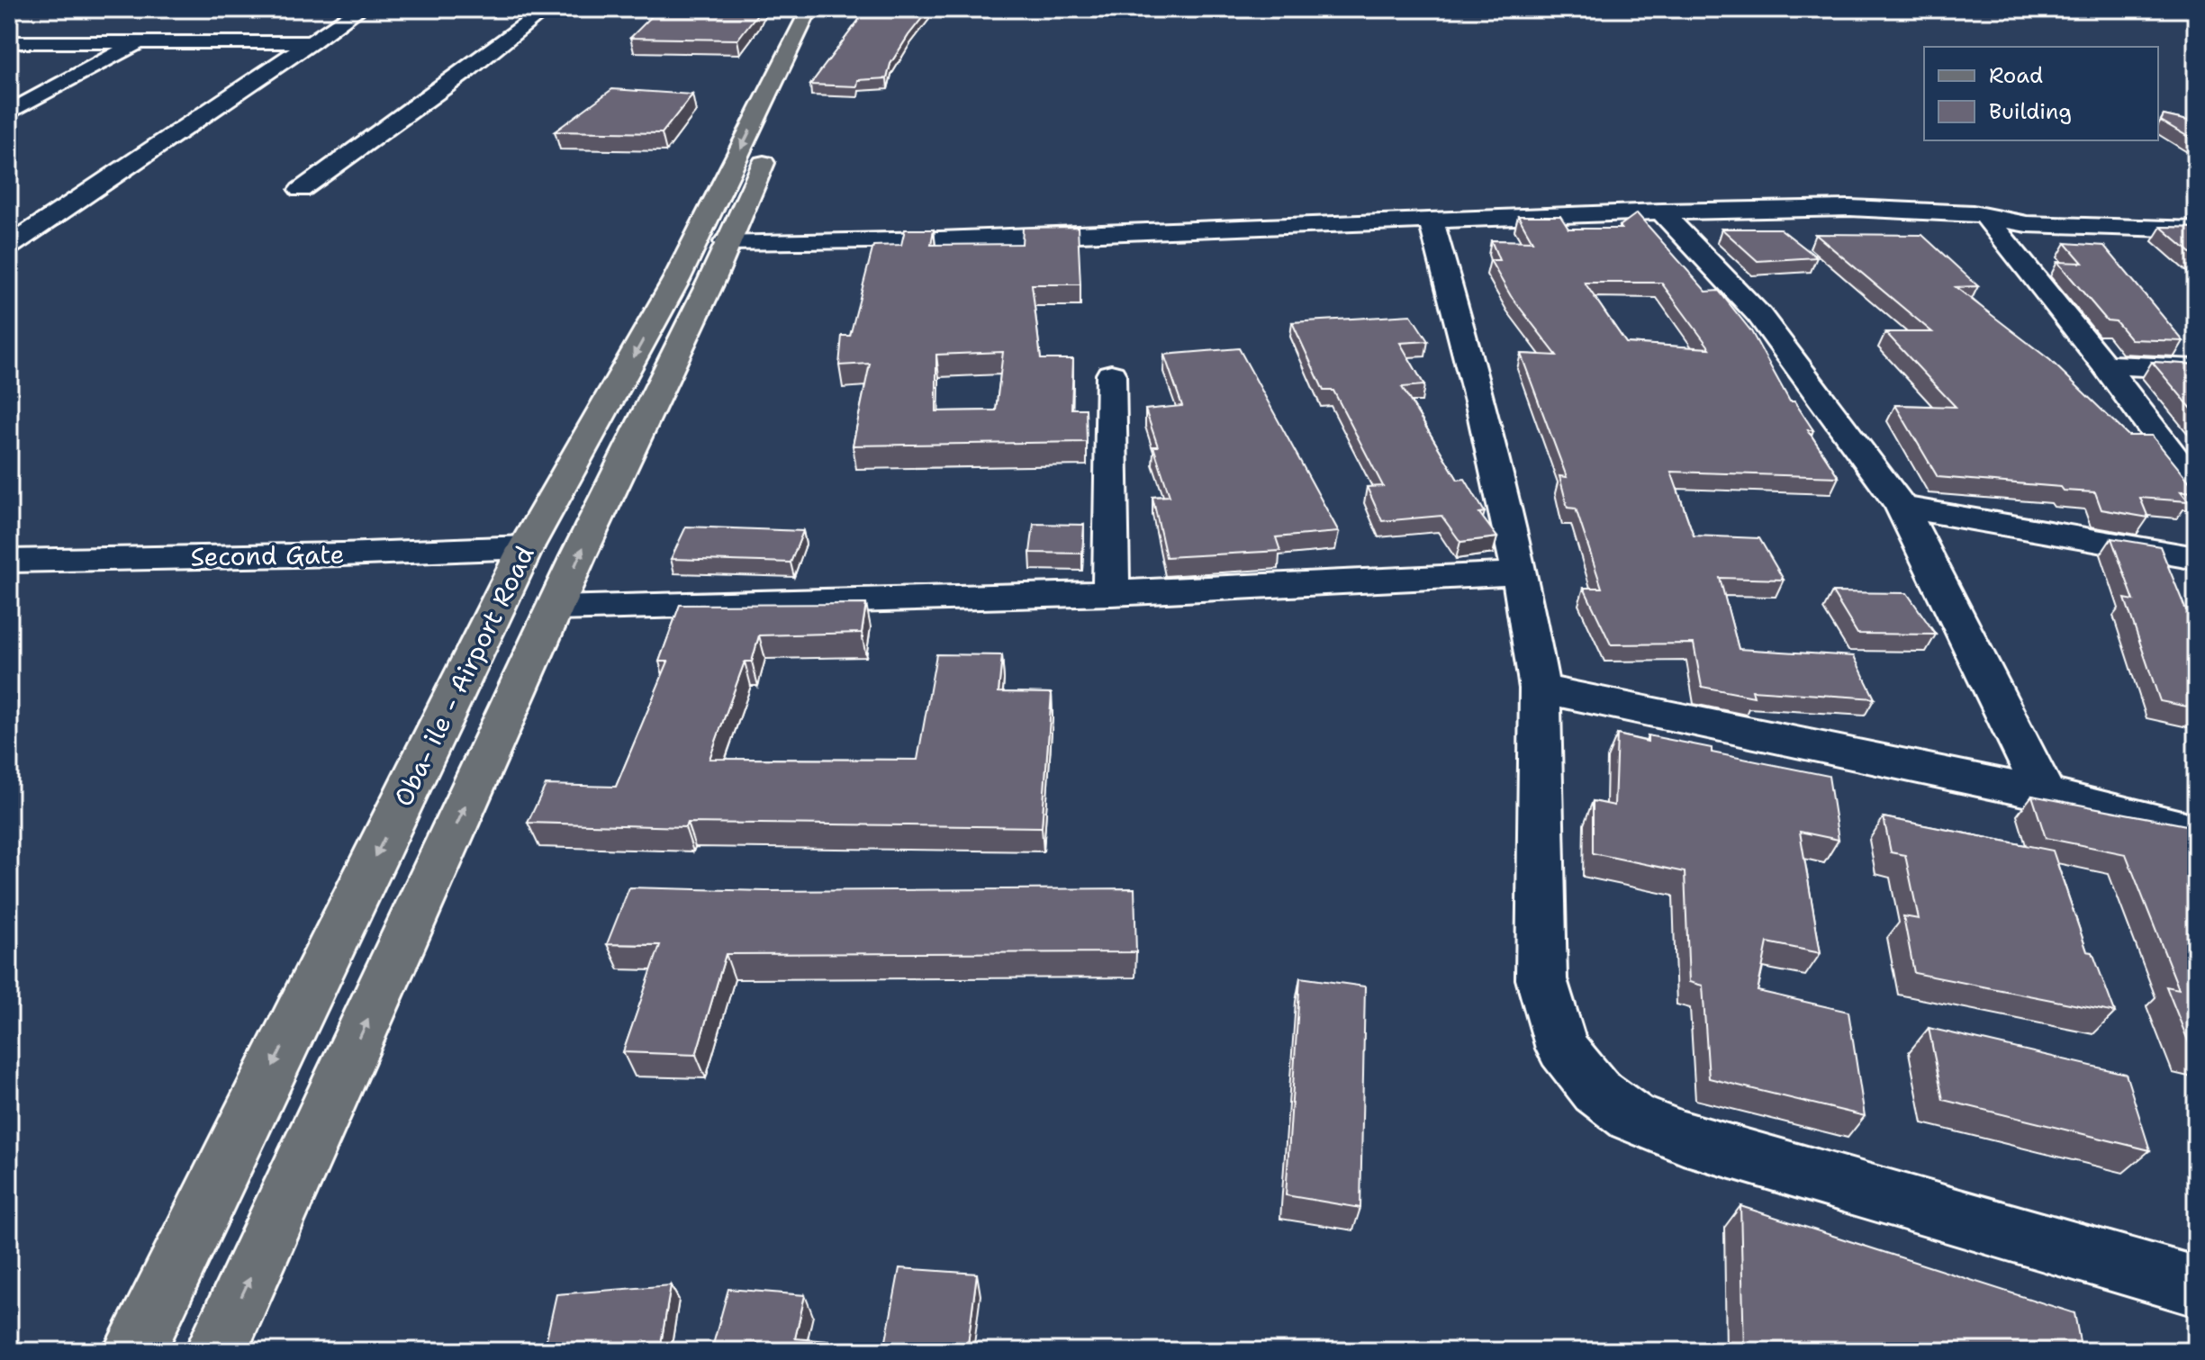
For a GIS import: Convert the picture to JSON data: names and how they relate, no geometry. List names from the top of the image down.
{
  "streets": {
    "main road": ["Oba- ile - Airport Road"],
    "street": ["Second Gate"]
  },
  "crossings": [
    ["Second Gate", "Oba- ile - Airport Road"]
  ],
  "legend": ["Road", "Building"]
}
